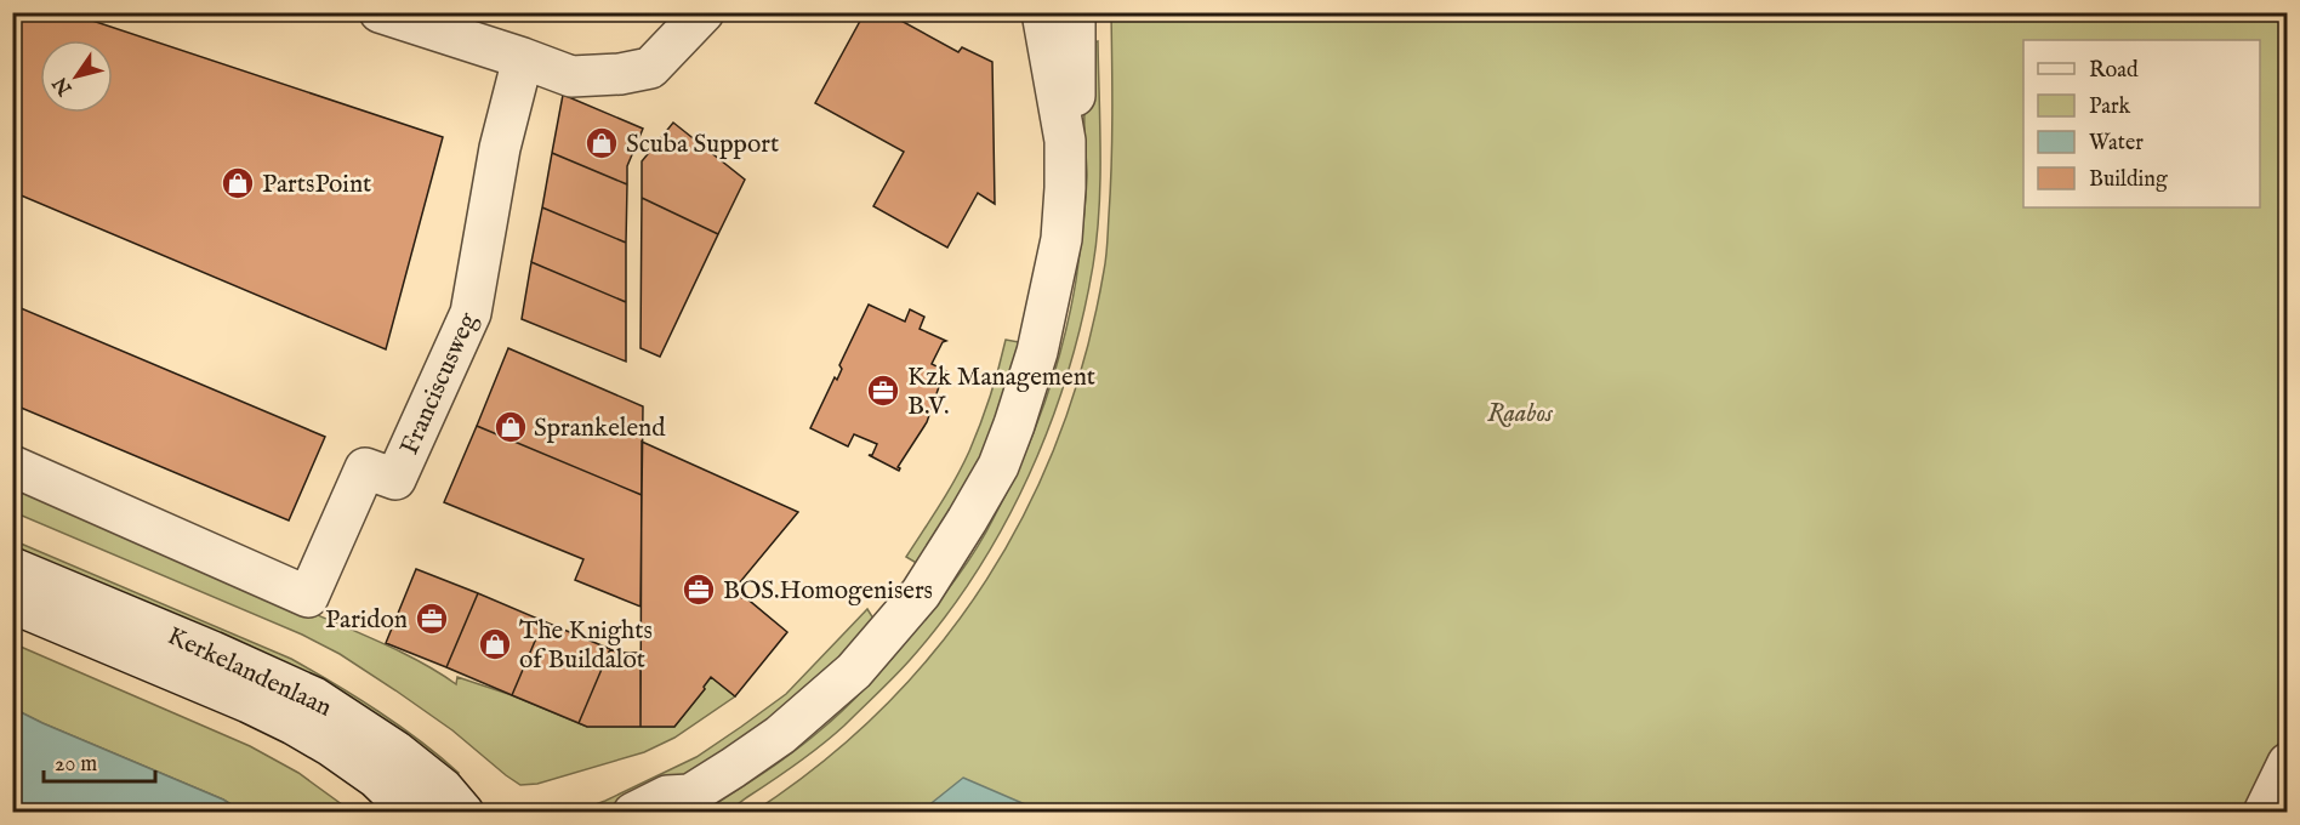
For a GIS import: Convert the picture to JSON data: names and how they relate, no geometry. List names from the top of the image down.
{
  "streets": {
    "street": ["Franciscusweg", "Kerkelandenlaan"]
  },
  "parks": ["Raabos"],
  "places": {
    "shop": [
      "Scuba Support",
      "PartsPoint",
      "Sprankelend",
      "The Knights of Buildalot"
    ],
    "office": ["Kzk Management B.V.", "BOS.Homogenisers", "Paridon"]
  },
  "legend": [
    "Road",
    "Park",
    "Water",
    "Building"
  ],
  "scale_bar": "20 m",
  "north": "bottom left"
}
